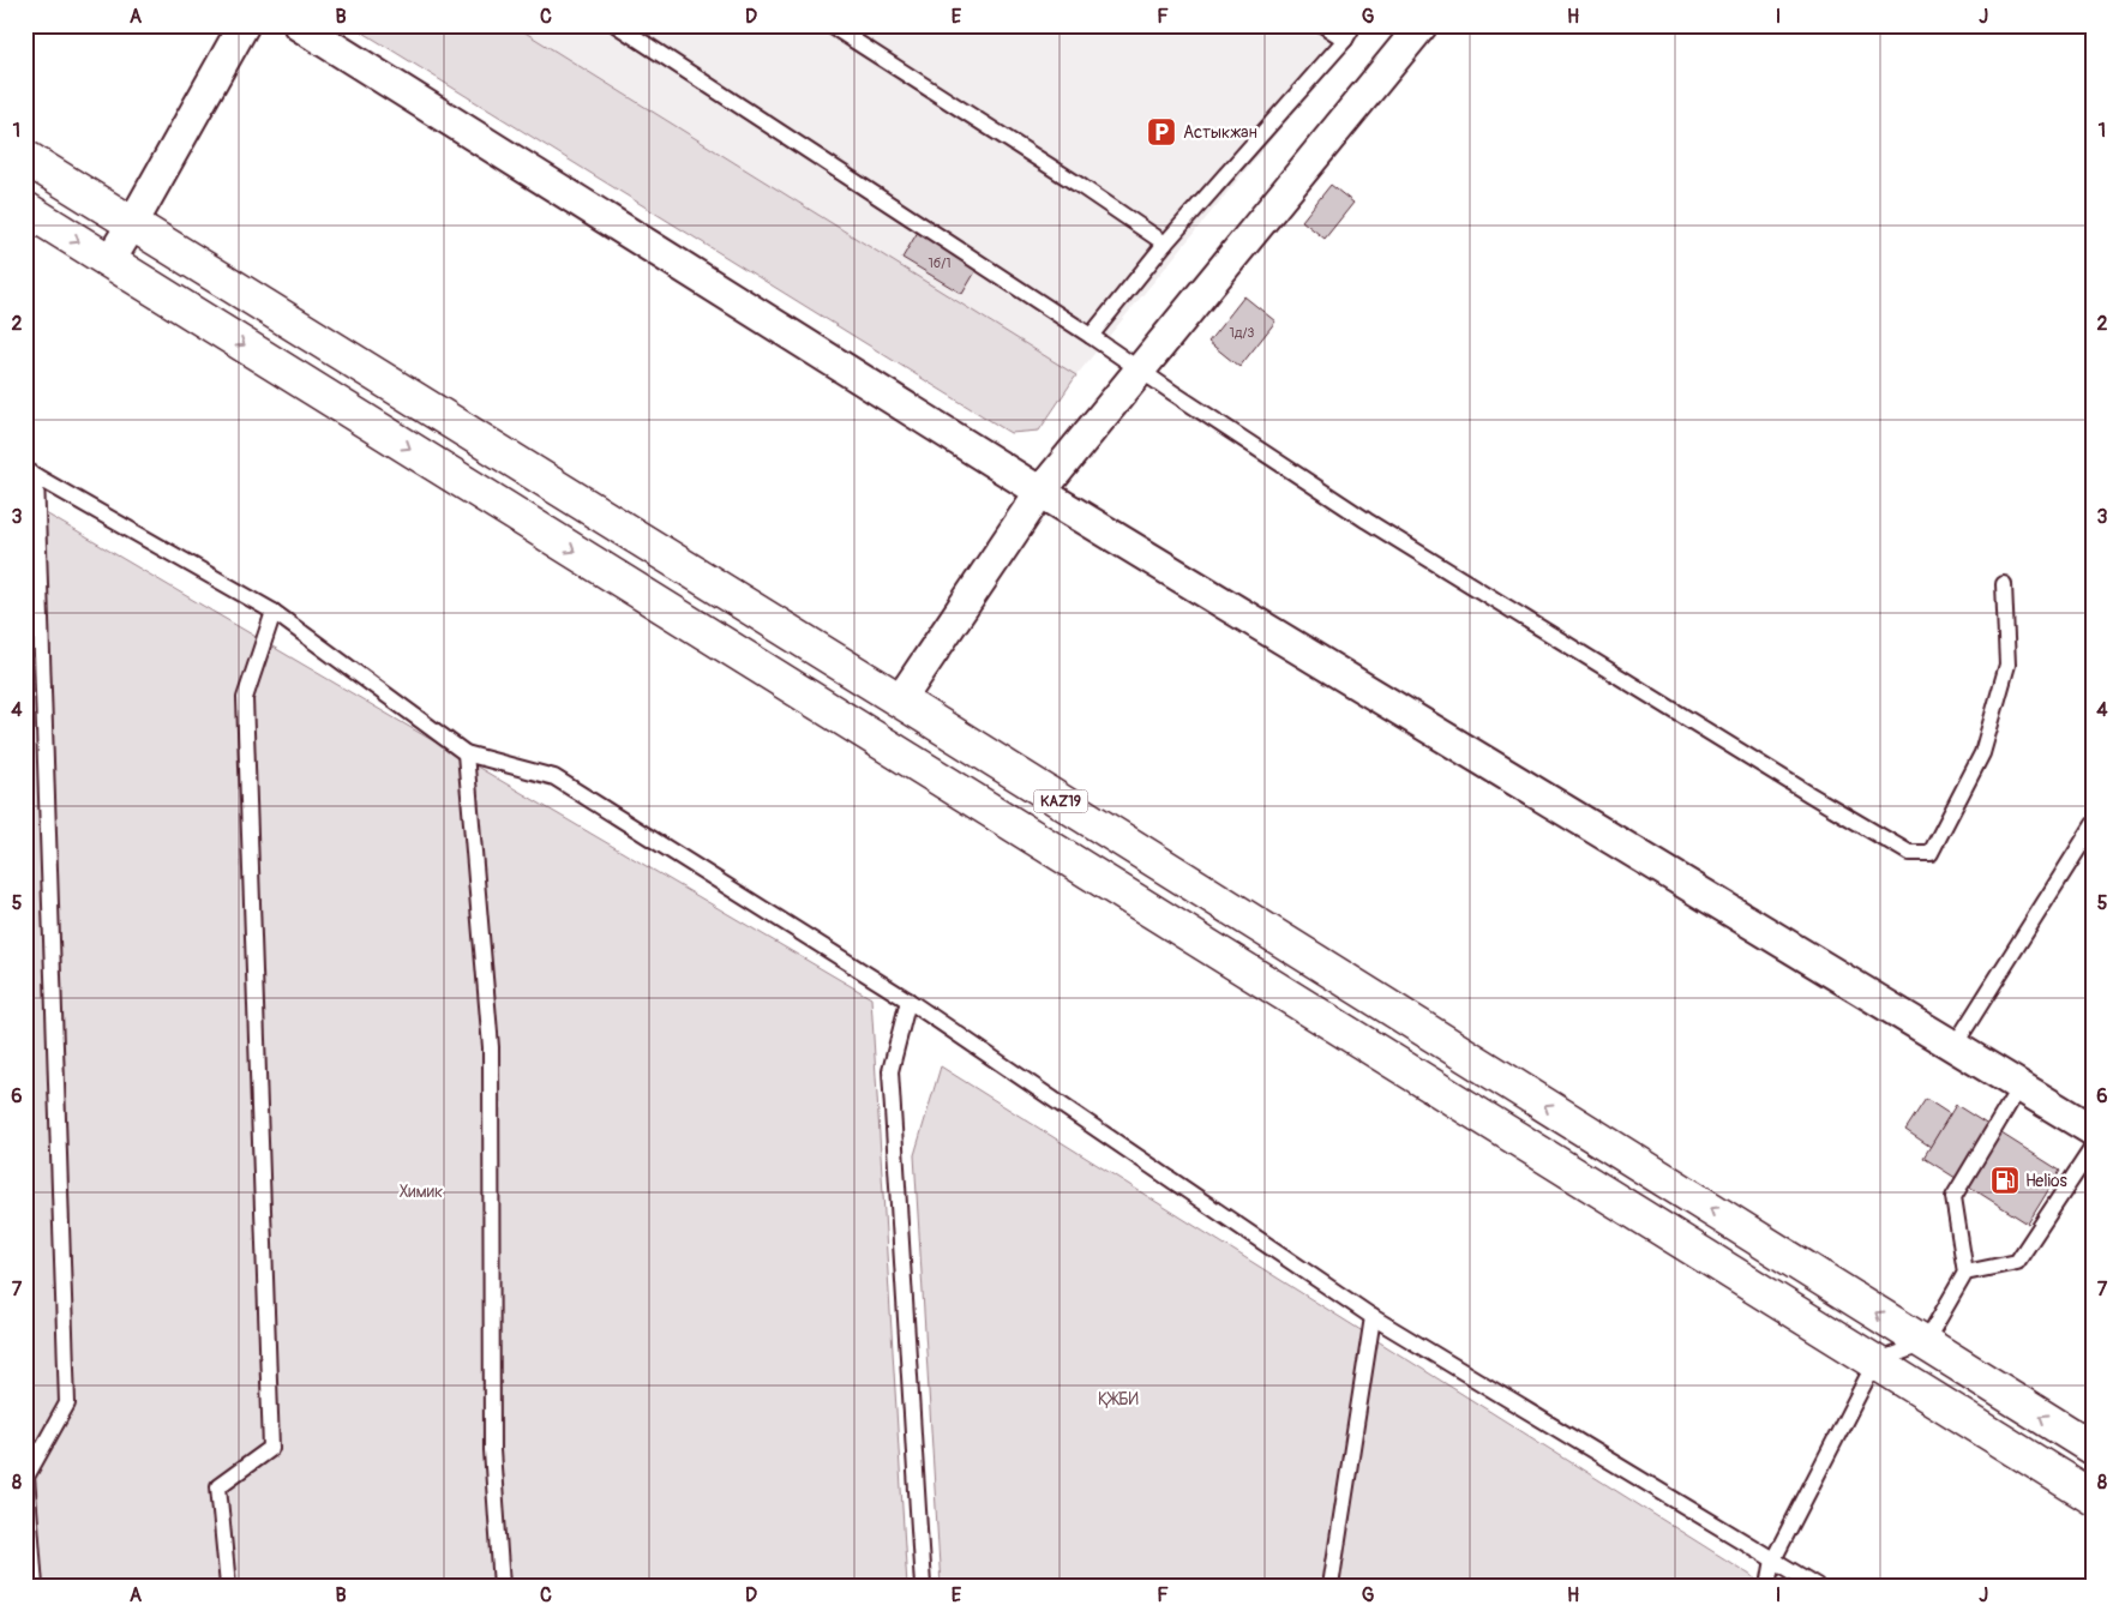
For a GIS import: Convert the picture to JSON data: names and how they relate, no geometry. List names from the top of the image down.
{
  "streets": {
    "highway": ["KAZ19"]
  },
  "parks": ["Химик", "ҚЖБИ"],
  "places": {
    "parking": ["Астыкжан"],
    "fuel station": ["Helios"]
  },
  "house_numbers": ["1б/1", "1д/3"],
  "grid": {
    "columns": [
      "A",
      "B",
      "C",
      "D",
      "E",
      "F",
      "G",
      "H",
      "I",
      "J"
    ],
    "rows": [
      "1",
      "2",
      "3",
      "4",
      "5",
      "6",
      "7",
      "8"
    ]
  }
}
